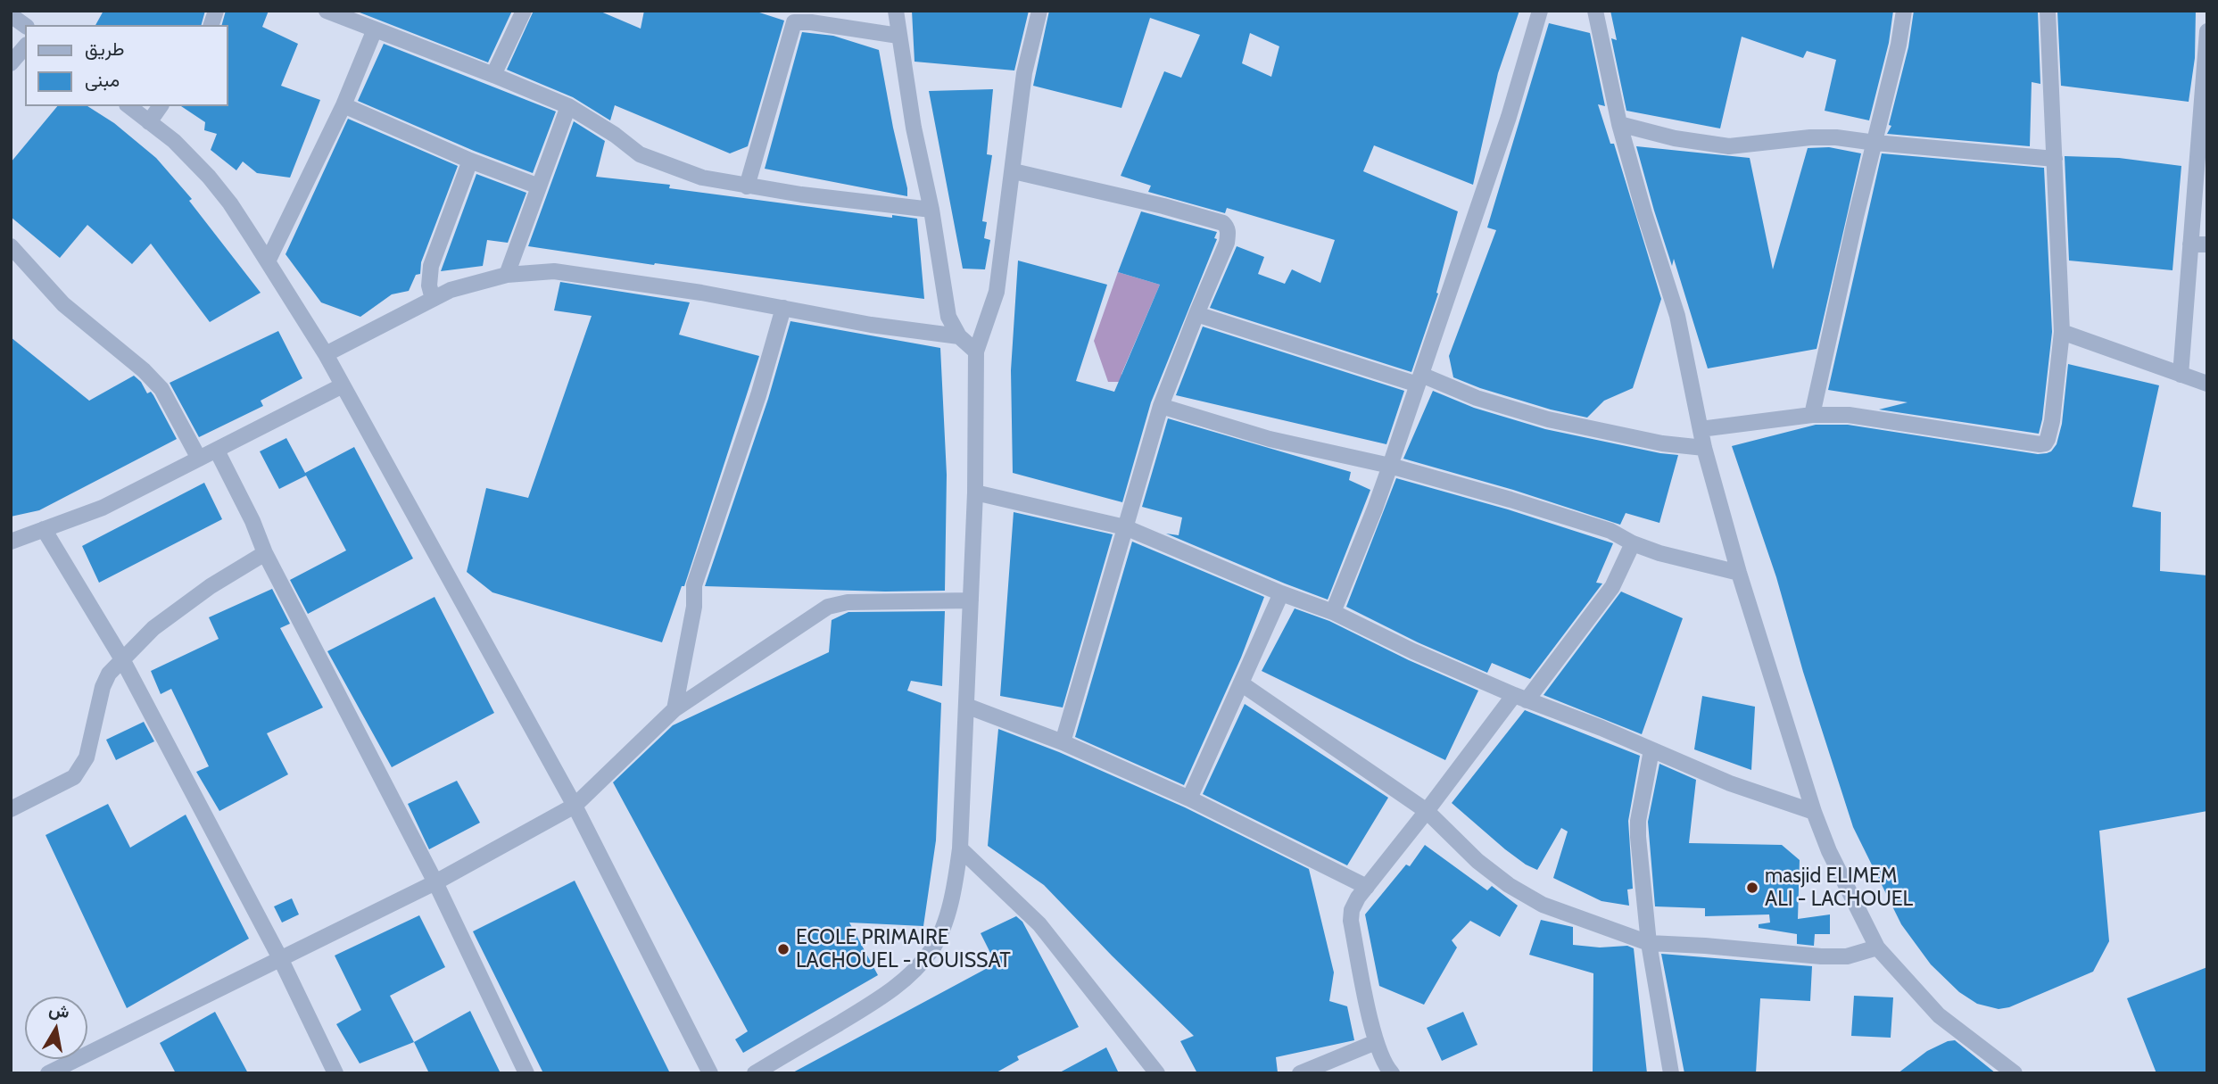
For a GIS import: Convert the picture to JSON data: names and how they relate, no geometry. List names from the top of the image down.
{
  "places": ["masjid ELIMEM ALI - LACHOUEL", "ECOLE PRIMAIRE LACHOUEL - ROUISSAT"],
  "legend": ["طريق", "مبنى"],
  "north": "top"
}
